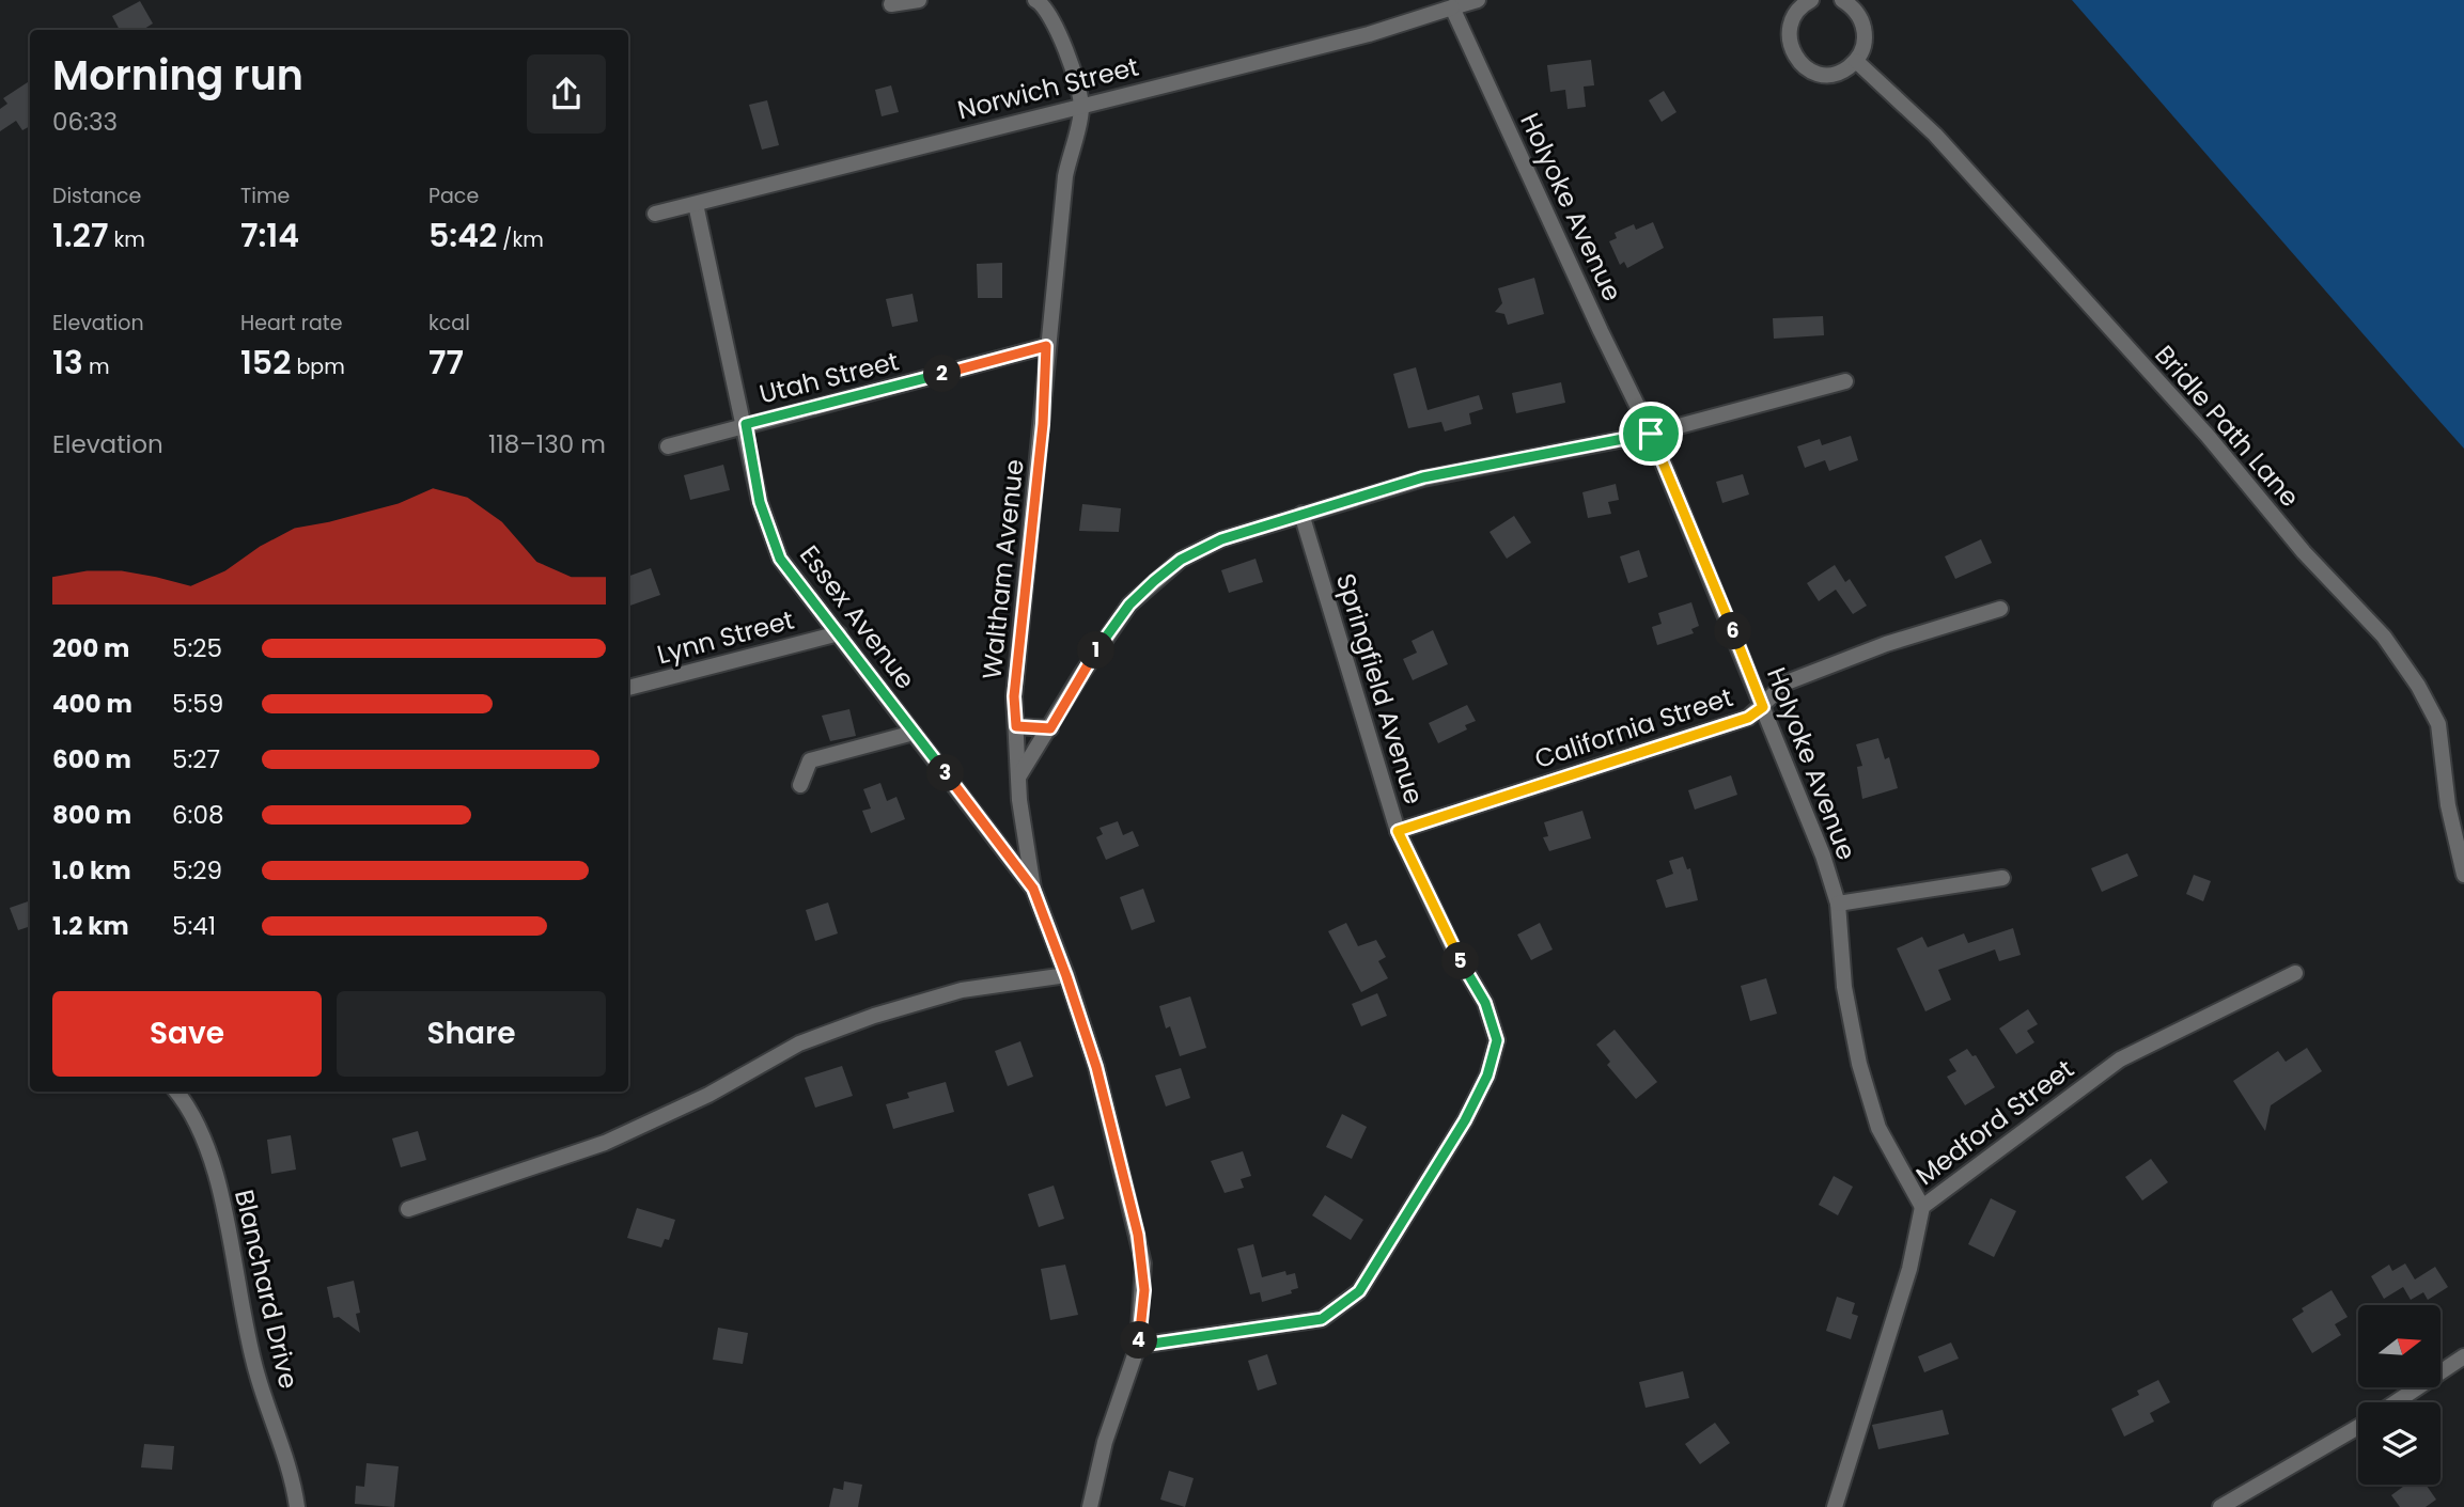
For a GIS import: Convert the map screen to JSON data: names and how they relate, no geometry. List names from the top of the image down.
{
  "streets": {
    "street": [
      "Norwich Street",
      "Holyoke Avenue",
      "Utah Street",
      "Bridle Path Lane",
      "Waltham Avenue",
      "Essex Avenue",
      "Lynn Street",
      "Springfield Avenue",
      "California Street",
      "Medford Street",
      "Blanchard Drive"
    ]
  },
  "crossings": [
    ["Norwich Street", "Holyoke Avenue"],
    ["Norwich Street", "Waltham Avenue"],
    ["Norwich Street", "Essex Avenue"],
    ["Holyoke Avenue", "California Street"],
    ["Holyoke Avenue", "Medford Street"],
    ["Utah Street", "Waltham Avenue"],
    ["Utah Street", "Essex Avenue"],
    ["Waltham Avenue", "Essex Avenue"],
    ["Waltham Avenue", "Springfield Avenue"],
    ["Essex Avenue", "Lynn Street"],
    ["Springfield Avenue", "California Street"]
  ],
  "north": "right",
  "page": {
    "heading": ["Morning run", "06:33"],
    "stats": [
      ["Distance", "1.27 km"],
      ["Time", "7:14"],
      ["Pace", "5:42 /km"],
      ["Elevation", "13 m"],
      ["Heart rate", "152 bpm"],
      ["kcal", "77"]
    ],
    "pins": [
      "2",
      "6",
      "1",
      "3",
      "5",
      "4"
    ],
    "chart": ["Elevation", "118–130 m"],
    "list": [
      {
        "name": "200 m",
        "note": "5:25"
      },
      {
        "name": "400 m",
        "note": "5:59"
      },
      {
        "name": "600 m",
        "note": "5:27"
      },
      {
        "name": "800 m",
        "note": "6:08"
      },
      {
        "name": "1.0 km",
        "note": "5:29"
      },
      {
        "name": "1.2 km",
        "note": "5:41"
      }
    ],
    "buttons": ["Save", "Share"]
  }
}
